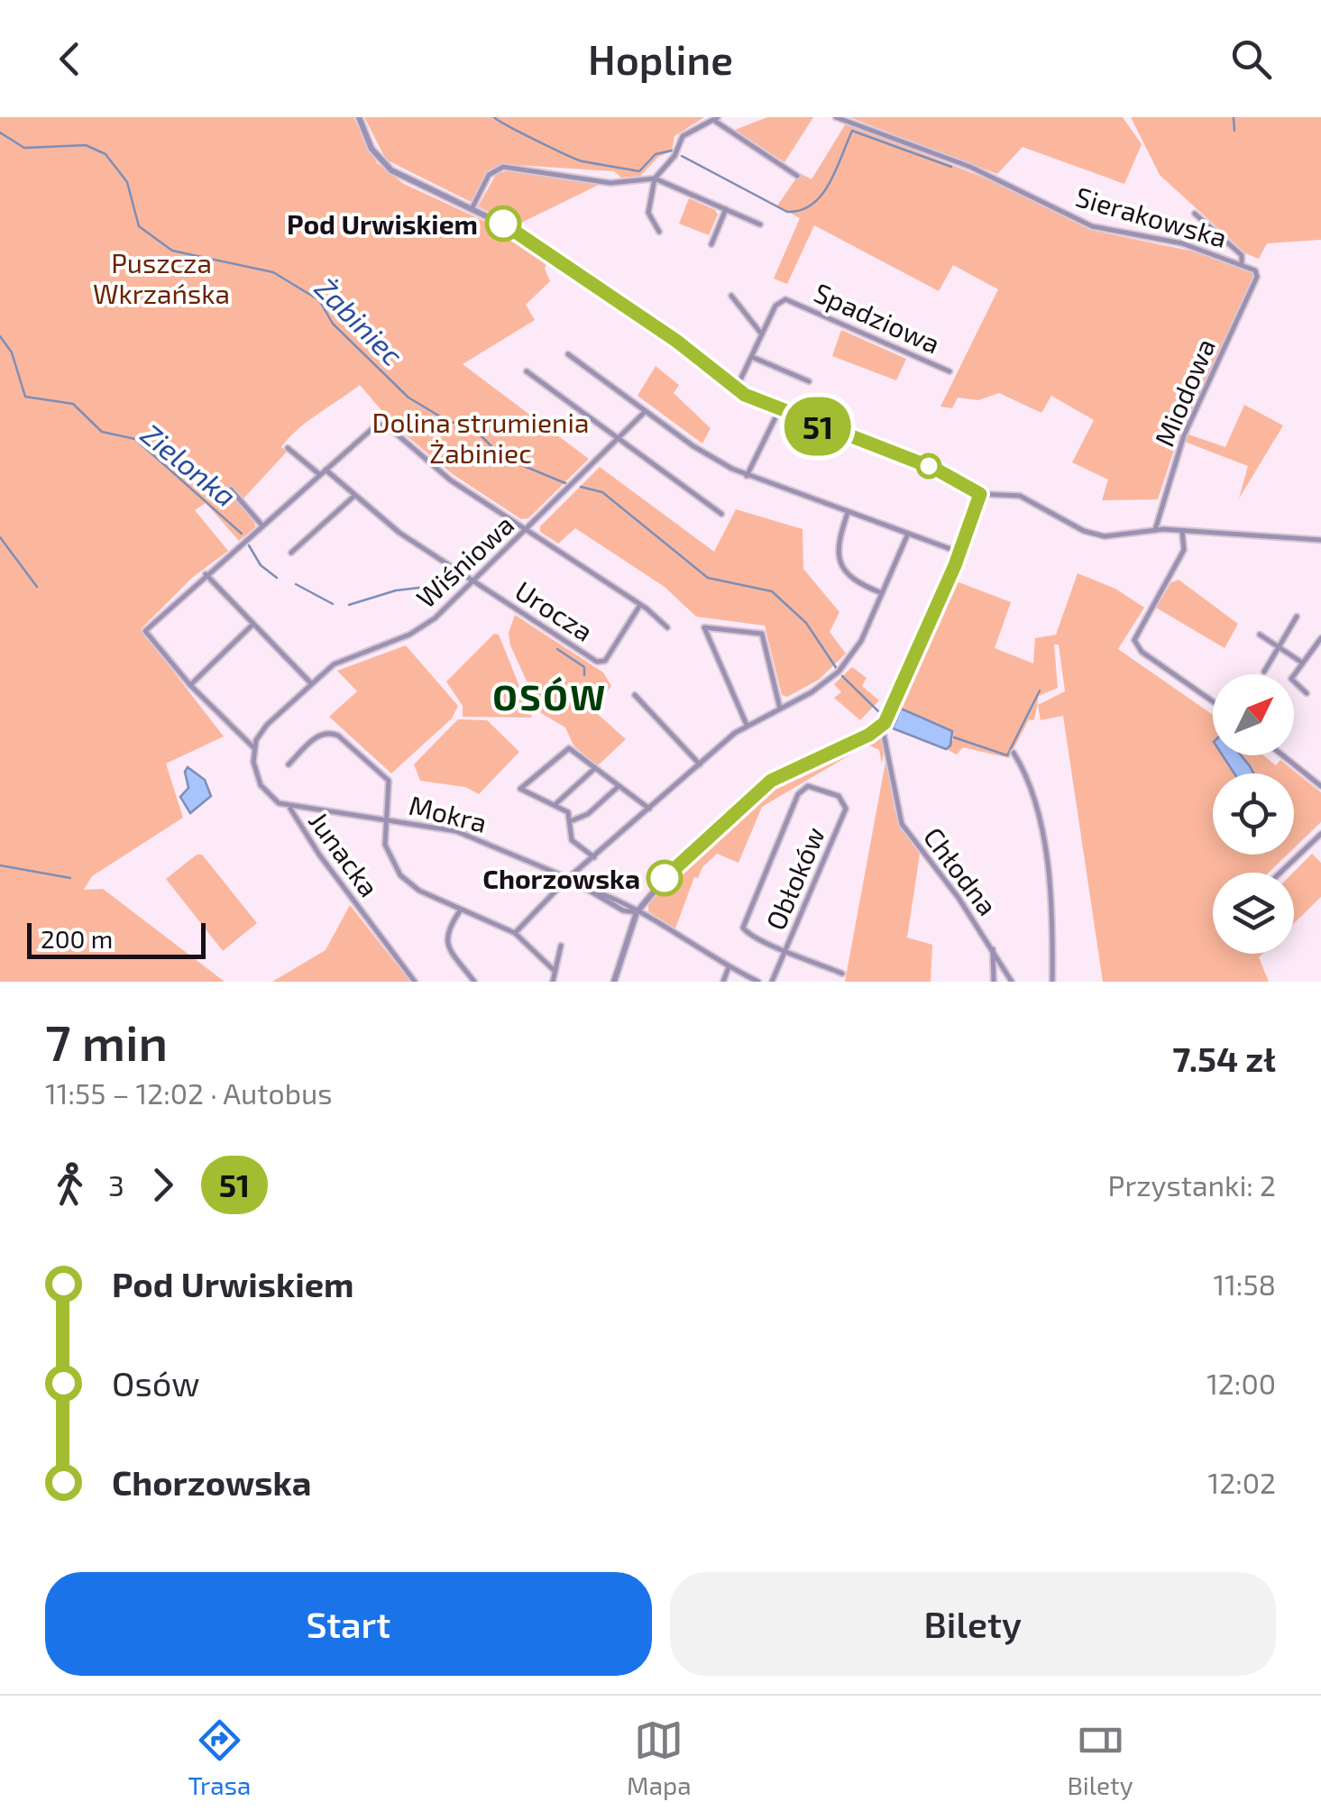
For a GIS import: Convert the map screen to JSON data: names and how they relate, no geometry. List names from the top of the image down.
{
  "streets": {
    "street": [
      "Sierakowska",
      "Spadziowa",
      "Miodowa",
      "Wiśniowa",
      "Urocza",
      "Mokra",
      "Junacka",
      "Chłodna",
      "Obłoków"
    ]
  },
  "crossings": [
    ["Sierakowska", "Miodowa"],
    ["Wiśniowa", "Urocza"],
    ["Wiśniowa", "Junacka"],
    ["Mokra", "Junacka"]
  ],
  "districts": ["OSÓW"],
  "water": ["Żabiniec", "Zielonka"],
  "parks": ["Puszcza Wkrzańska", "Dolina strumienia Żabiniec"],
  "places": ["Pod Urwiskiem", "Chorzowska"],
  "lines": ["bus line 51"],
  "scale_bar": "200 m",
  "north": "top right",
  "page": {
    "header": "Hopline",
    "on_map": "51",
    "scale": "200 m",
    "heading": ["7 min", "11:55 – 12:02 · Autobus", "7.54 zł"],
    "legs": ["3", "51", "Przystanki: 2"],
    "list": [
      {
        "name": "Pod Urwiskiem",
        "value": "11:58"
      },
      {
        "name": "Osów",
        "value": "12:00"
      },
      {
        "name": "Chorzowska",
        "value": "12:02"
      }
    ],
    "buttons": ["Start", "Bilety"],
    "tabs": ["Trasa", "Mapa", "Bilety"]
  }
}
